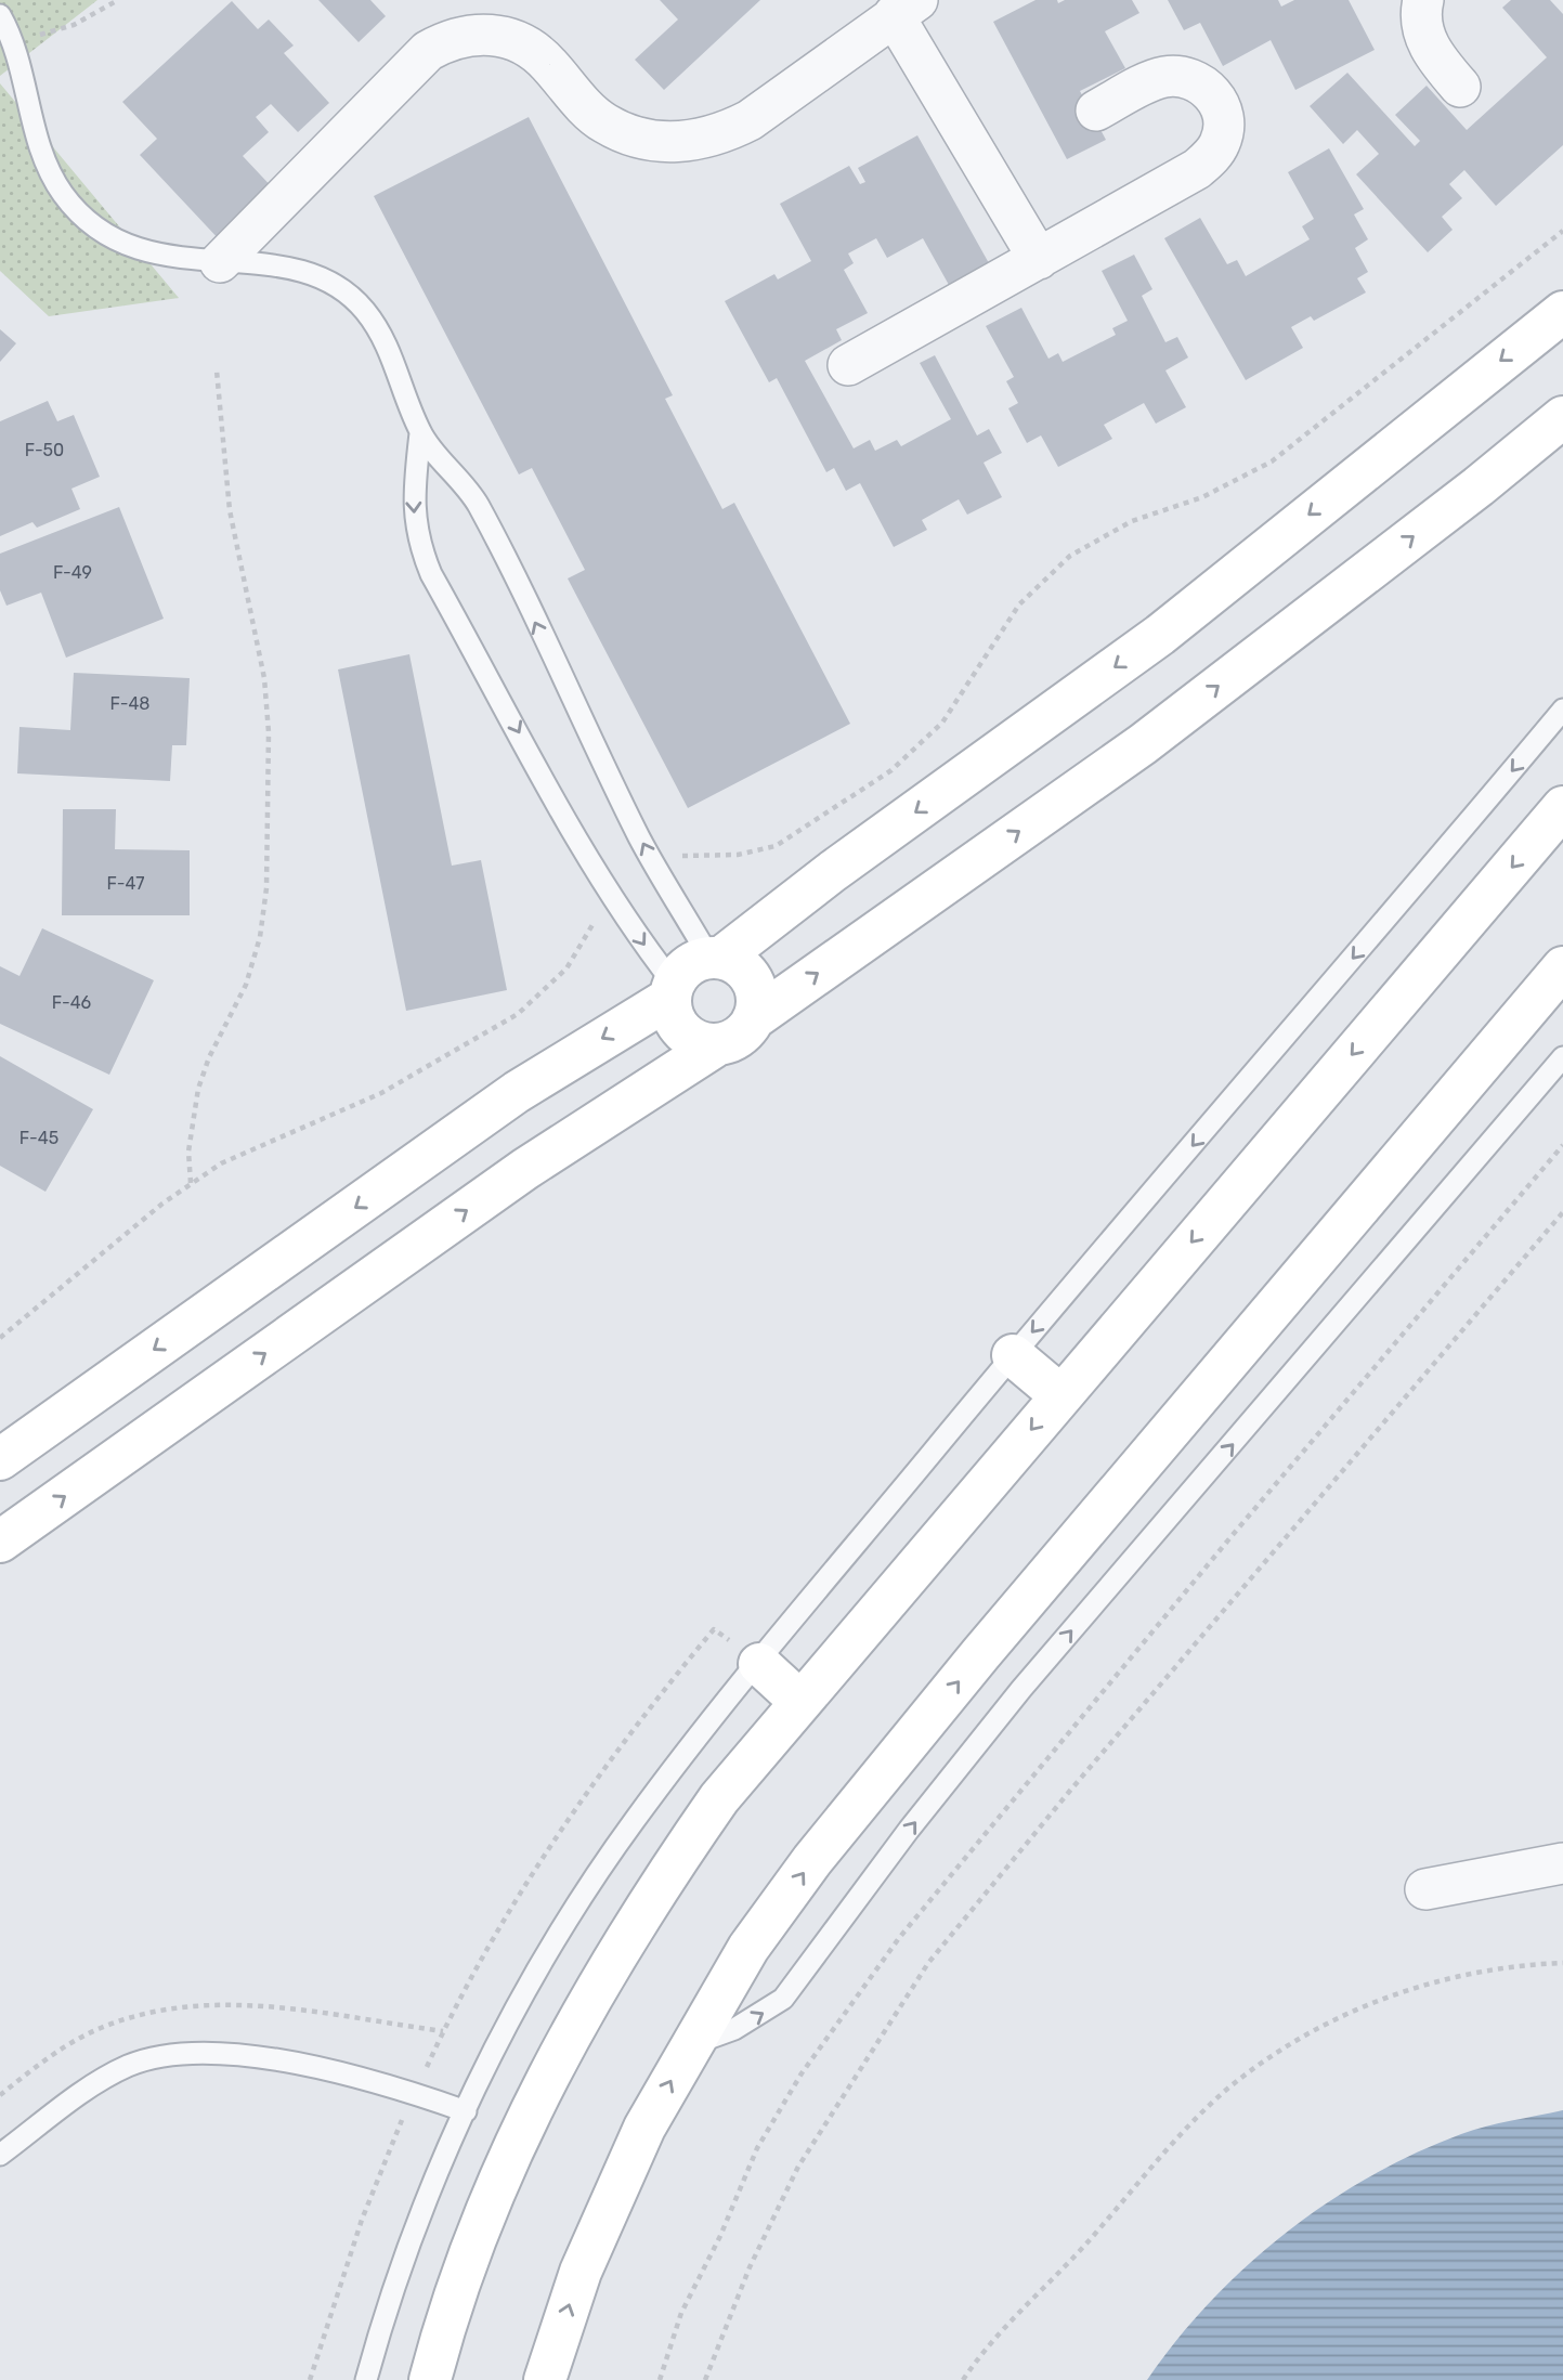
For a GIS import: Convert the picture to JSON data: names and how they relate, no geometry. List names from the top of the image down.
{
  "house_numbers": [
    "F-50",
    "F-49",
    "F-48",
    "F-47",
    "F-46",
    "F-45"
  ]
}
